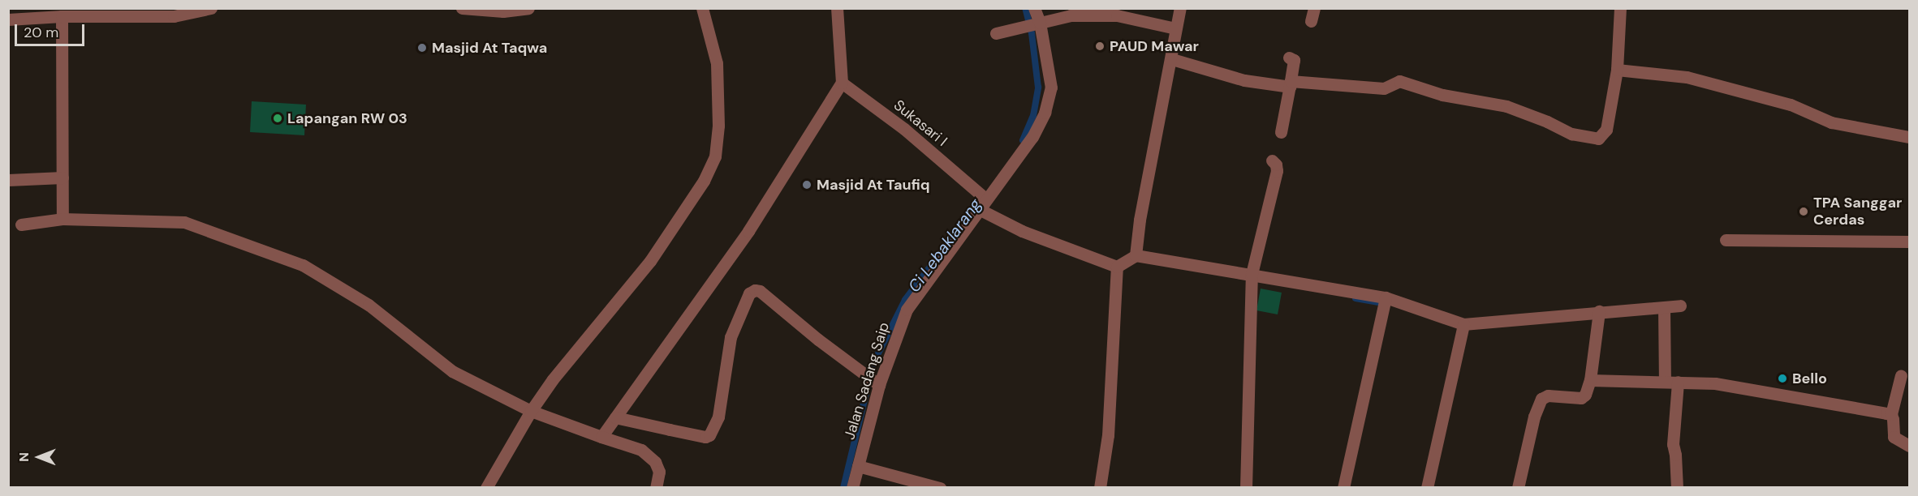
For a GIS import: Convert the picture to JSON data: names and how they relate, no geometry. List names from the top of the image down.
{
  "streets": {
    "street": ["Sukasari I", "Jalan Sadang Saip"]
  },
  "crossings": [
    ["Sukasari I", "Jalan Sadang Saip"]
  ],
  "water": ["Ci Lebaklarang"],
  "places": [
    "PAUD Mawar",
    "Masjid At Taqwa",
    "Lapangan RW 03",
    "Masjid At Taufiq",
    "TPA Sanggar Cerdas",
    "Bello"
  ],
  "scale_bar": "20 m",
  "north": "left"
}
